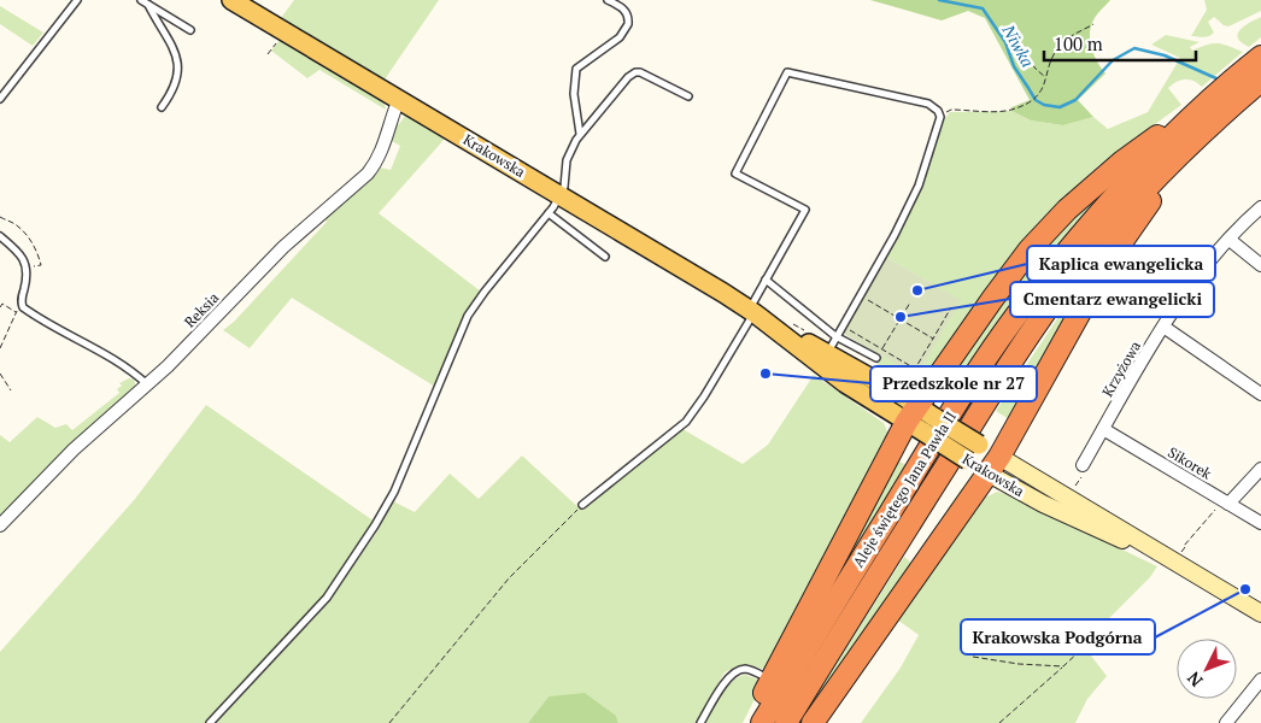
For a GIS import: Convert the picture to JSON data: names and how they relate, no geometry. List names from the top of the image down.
{
  "streets": {
    "highway": ["Aleje świętego Jana Pawła II"],
    "main road": ["Krakowska"],
    "street": ["Reksia", "Krzyżowa", "Sikorek"]
  },
  "crossings": [
    ["Krakowska", "Reksia"],
    ["Krzyżowa", "Sikorek"]
  ],
  "water": ["Niwka"],
  "places": [
    "Kaplica ewangelicka",
    "Cmentarz ewangelicki",
    "Przedszkole nr 27",
    "Krakowska Podgórna"
  ],
  "scale_bar": "100 m",
  "north": "bottom left"
}
